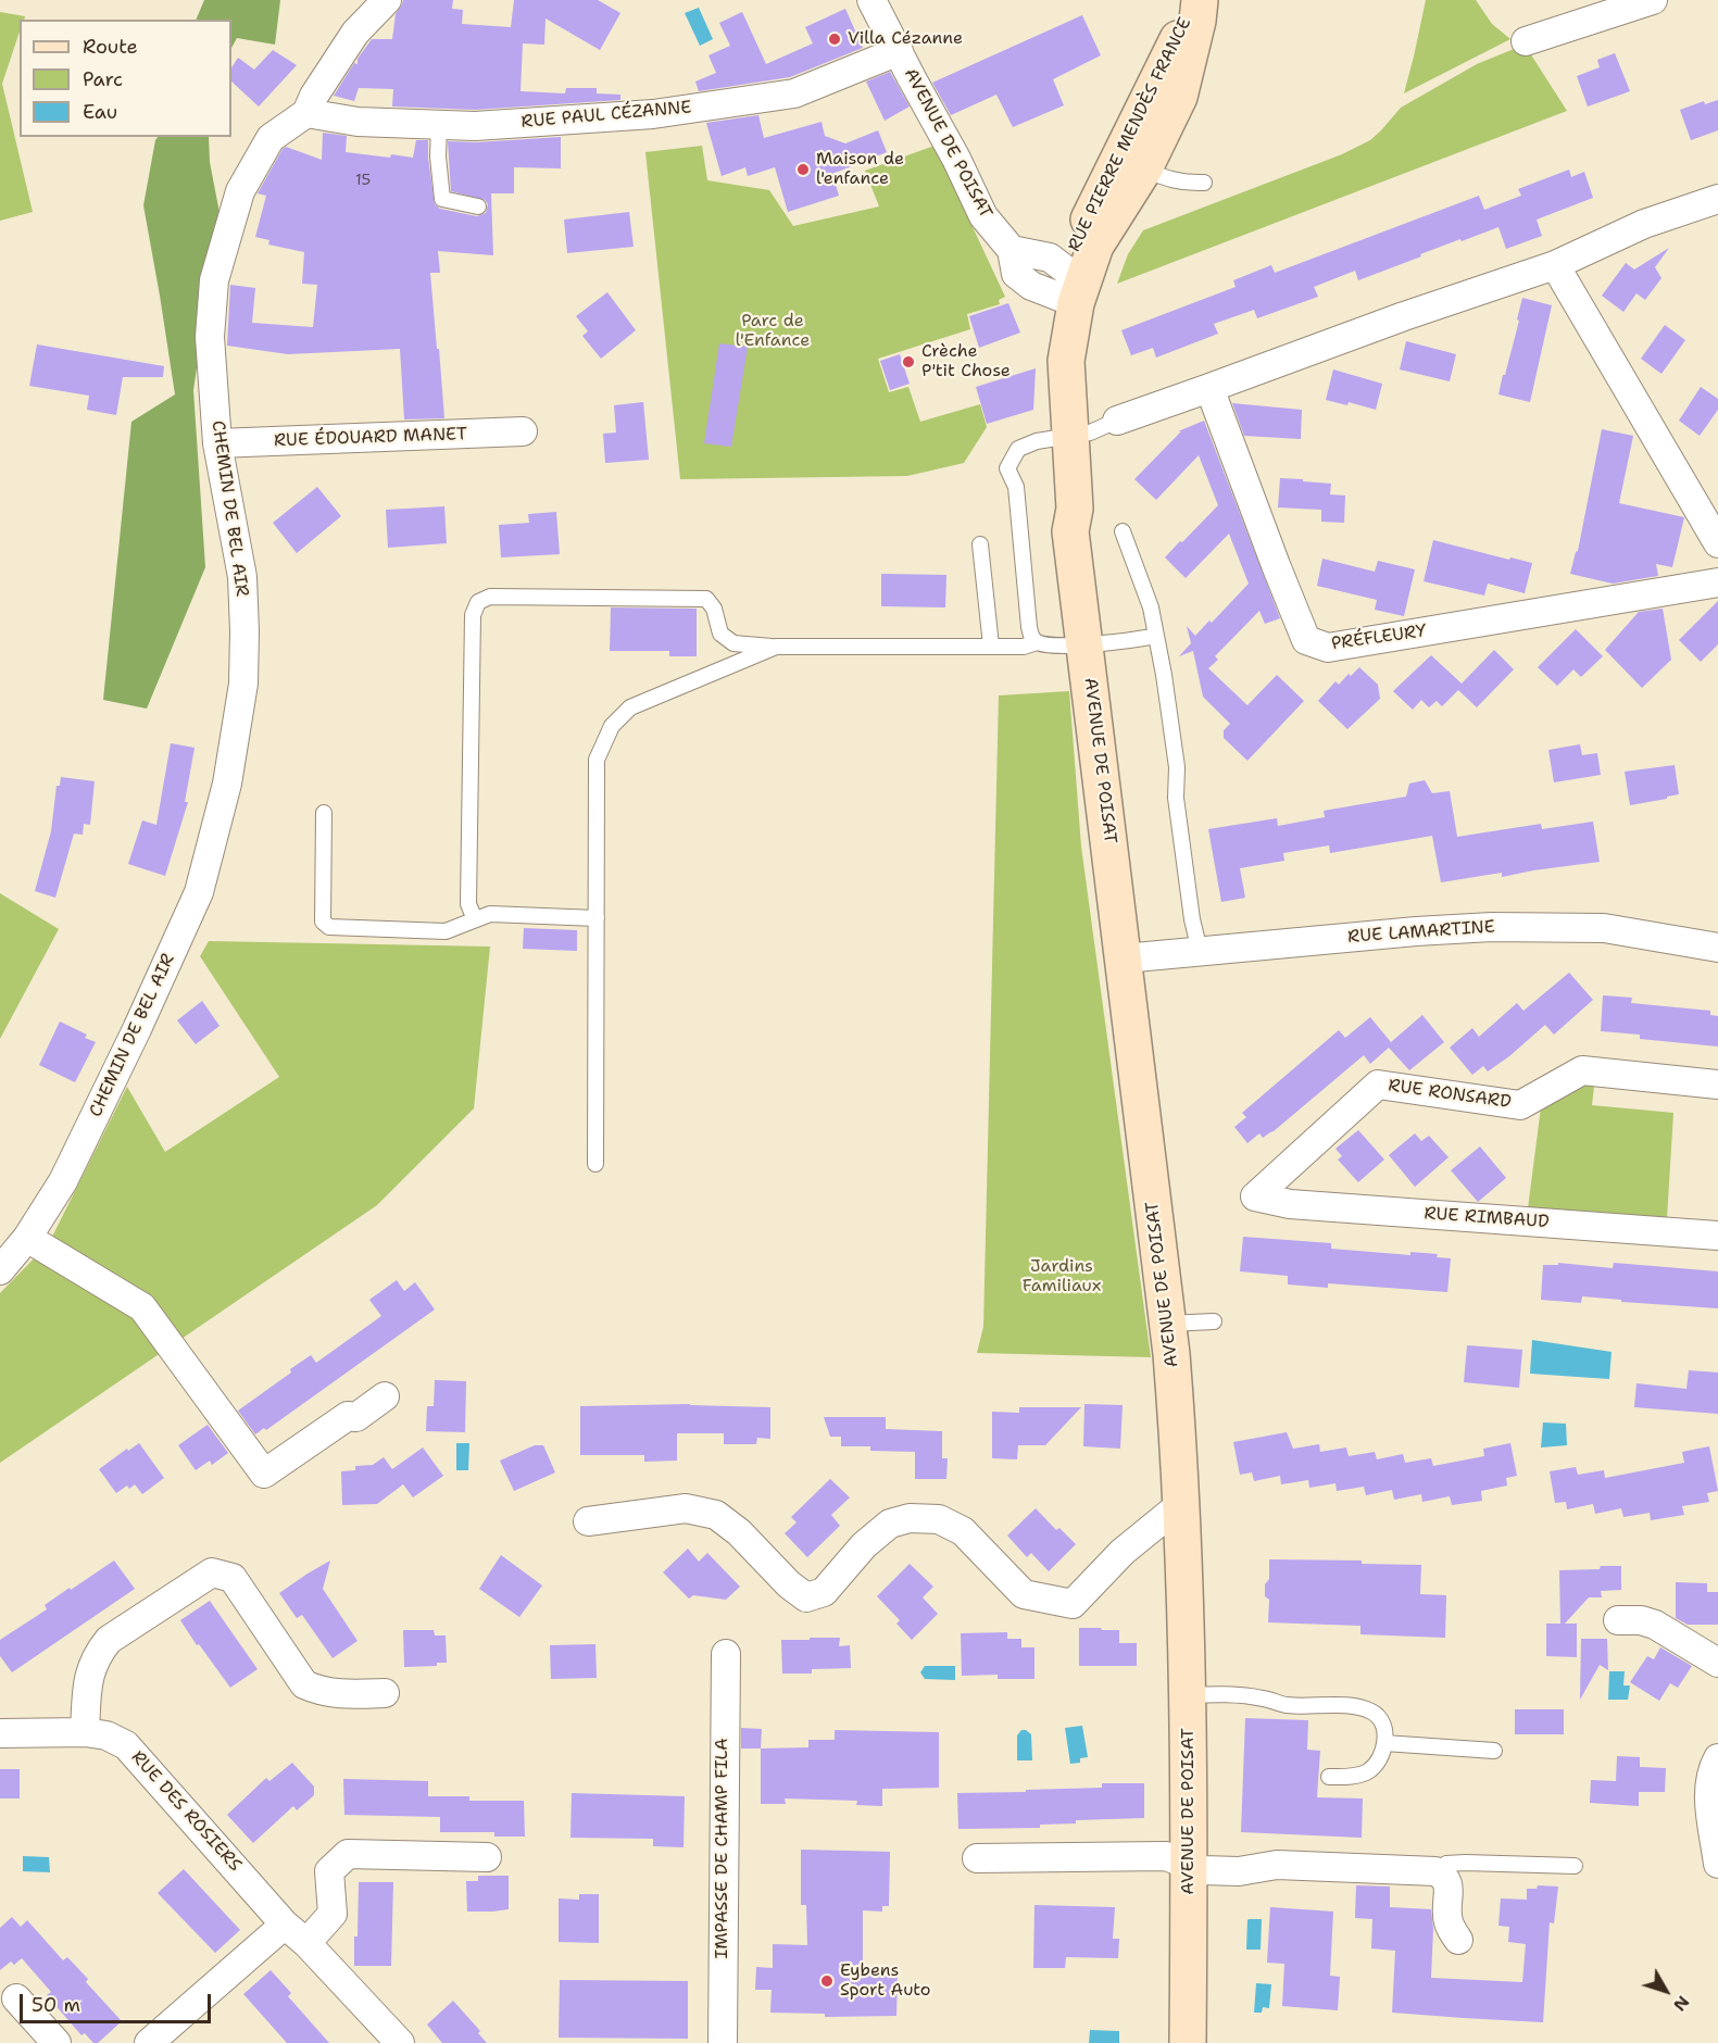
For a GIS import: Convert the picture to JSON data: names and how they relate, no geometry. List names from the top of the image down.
{
  "streets": {
    "main road": ["RUE PIERRE MENDÈS FRANCE", "AVENUE DE POISAT"],
    "street": [
      "RUE PAUL CÉZANNE",
      "RUE ÉDOUARD MANET",
      "CHEMIN DE BEL AIR",
      "PRÉFLEURY",
      "RUE LAMARTINE",
      "RUE RONSARD",
      "RUE RIMBAUD",
      "RUE DES ROSIERS",
      "IMPASSE DE CHAMP FILA"
    ]
  },
  "crossings": [
    ["RUE PAUL CÉZANNE", "AVENUE DE POISAT"],
    ["RUE PAUL CÉZANNE", "CHEMIN DE BEL AIR"],
    ["RUE PIERRE MENDÈS FRANCE", "AVENUE DE POISAT"],
    ["AVENUE DE POISAT", "RUE LAMARTINE"],
    ["RUE ÉDOUARD MANET", "CHEMIN DE BEL AIR"],
    ["RUE RONSARD", "RUE RIMBAUD"]
  ],
  "parks": ["Parc de l'Enfance", "Jardins Familiaux"],
  "places": [
    "Villa Cézanne",
    "Maison de l'enfance",
    "Crèche P'tit Chose",
    "Eybens Sport Auto"
  ],
  "house_numbers": ["15"],
  "legend": ["Route", "Parc", "Eau"],
  "scale_bar": "50 m",
  "north": "bottom right"
}
